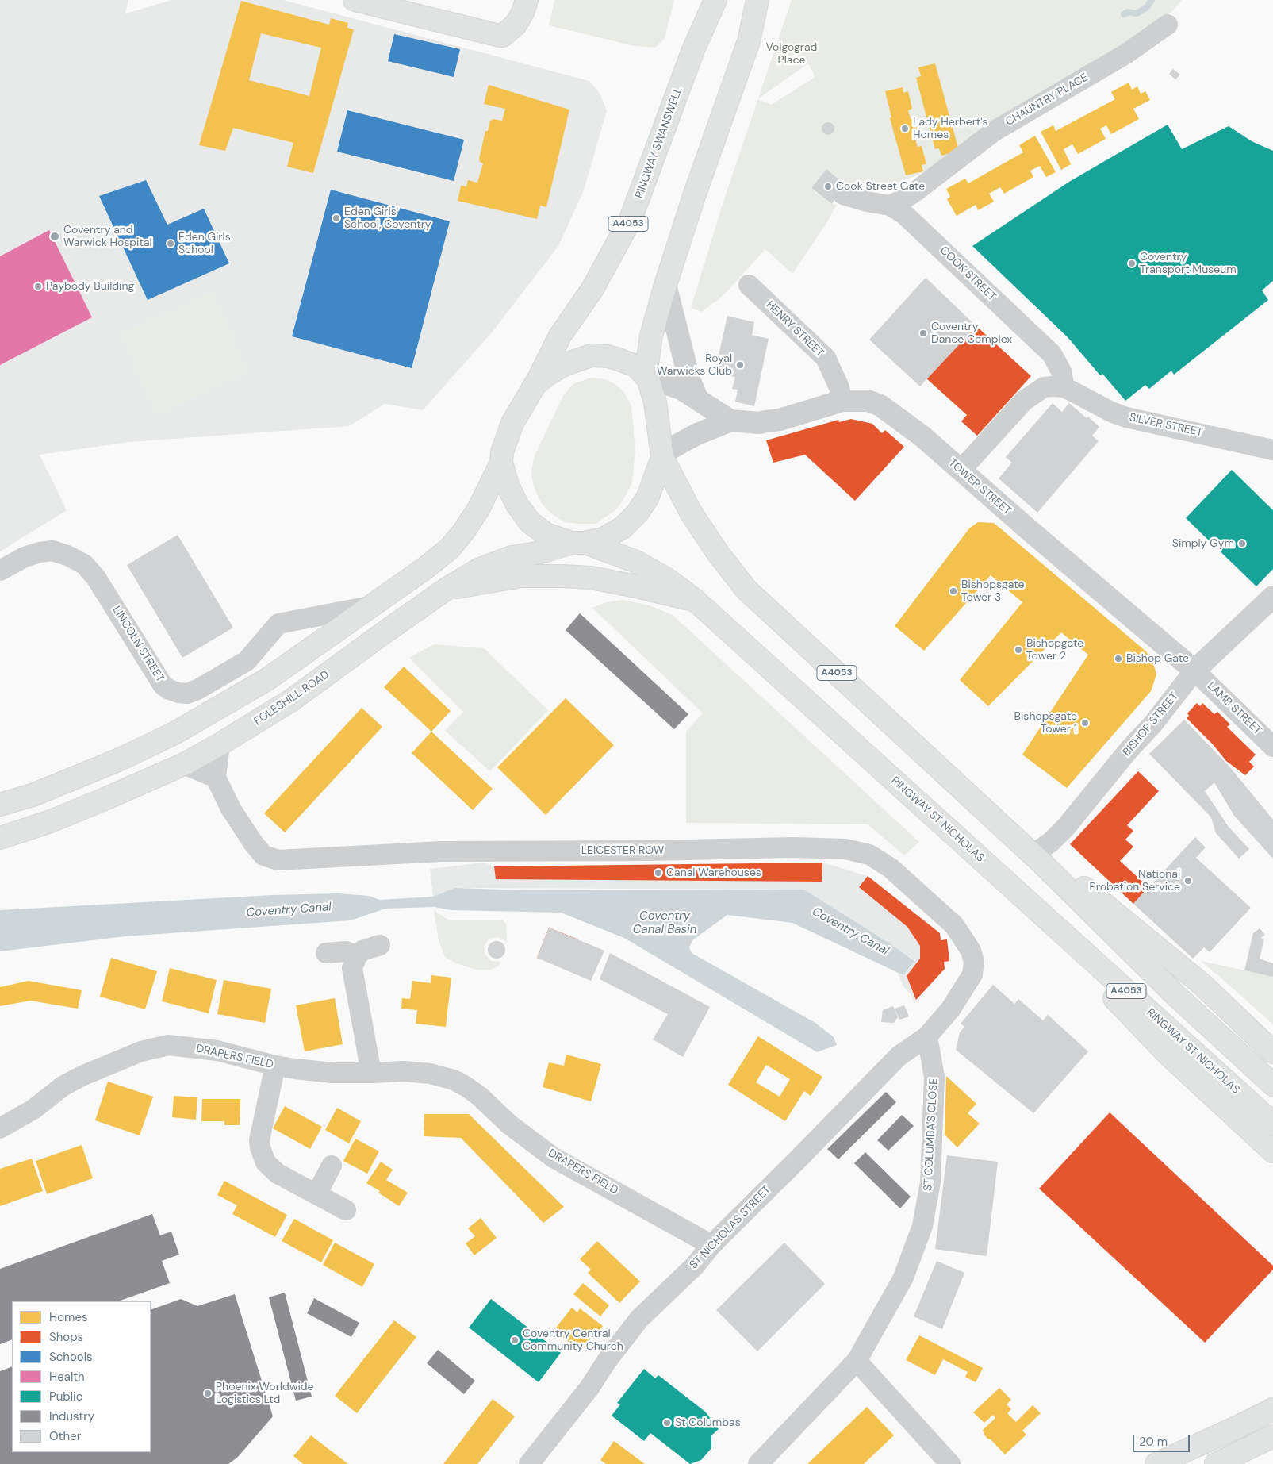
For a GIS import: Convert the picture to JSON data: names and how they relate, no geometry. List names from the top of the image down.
{
  "streets": {
    "main road": [
      "RINGWAY SWANSWELL",
      "A4053",
      "FOLESHILL ROAD",
      "RINGWAY ST NICHOLAS"
    ],
    "street": [
      "CHAUNTRY PLACE",
      "COOK STREET",
      "HENRY STREET",
      "SILVER STREET",
      "TOWER STREET",
      "LINCOLN STREET",
      "LAMB STREET",
      "BISHOP STREET",
      "LEICESTER ROW",
      "DRAPERS FIELD",
      "ST COLUMBA'S CLOSE",
      "ST NICHOLAS STREET"
    ]
  },
  "crossings": [
    ["CHAUNTRY PLACE", "COOK STREET"],
    ["RINGWAY SWANSWELL", "A4053"],
    ["A4053", "TOWER STREET"],
    ["A4053", "FOLESHILL ROAD"],
    ["A4053", "BISHOP STREET"],
    ["A4053", "RINGWAY ST NICHOLAS"],
    ["COOK STREET", "SILVER STREET"],
    ["HENRY STREET", "TOWER STREET"],
    ["TOWER STREET", "LAMB STREET"],
    ["TOWER STREET", "BISHOP STREET"],
    ["FOLESHILL ROAD", "RINGWAY ST NICHOLAS"],
    ["LAMB STREET", "BISHOP STREET"],
    ["LEICESTER ROW", "ST NICHOLAS STREET"],
    ["DRAPERS FIELD", "ST NICHOLAS STREET"],
    ["ST COLUMBA'S CLOSE", "ST NICHOLAS STREET"]
  ],
  "water": ["Coventry Canal", "Coventry Canal Basin"],
  "parks": ["Volgograd Place"],
  "places": [
    "Lady Herbert's Homes",
    "Cook Street Gate",
    "Eden Girls' School, Coventry",
    "Coventry and Warwick Hospital",
    "Eden Girls School",
    "Coventry Transport Museum",
    "Paybody Building",
    "Coventry Dance Complex",
    "Royal Warwicks Club",
    "Simply Gym",
    "Bishopsgate Tower 3",
    "Bishopgate Tower 2",
    "Bishop Gate",
    "Bishopsgate Tower 1",
    "Canal Warehouses",
    "National Probation Service",
    "Coventry Central Community Church",
    "Phoenix Worldwide Logistics Ltd",
    "St Columbas"
  ],
  "legend": [
    "Homes",
    "Shops",
    "Schools",
    "Health",
    "Public",
    "Industry",
    "Other"
  ],
  "scale_bar": "20 m"
}
